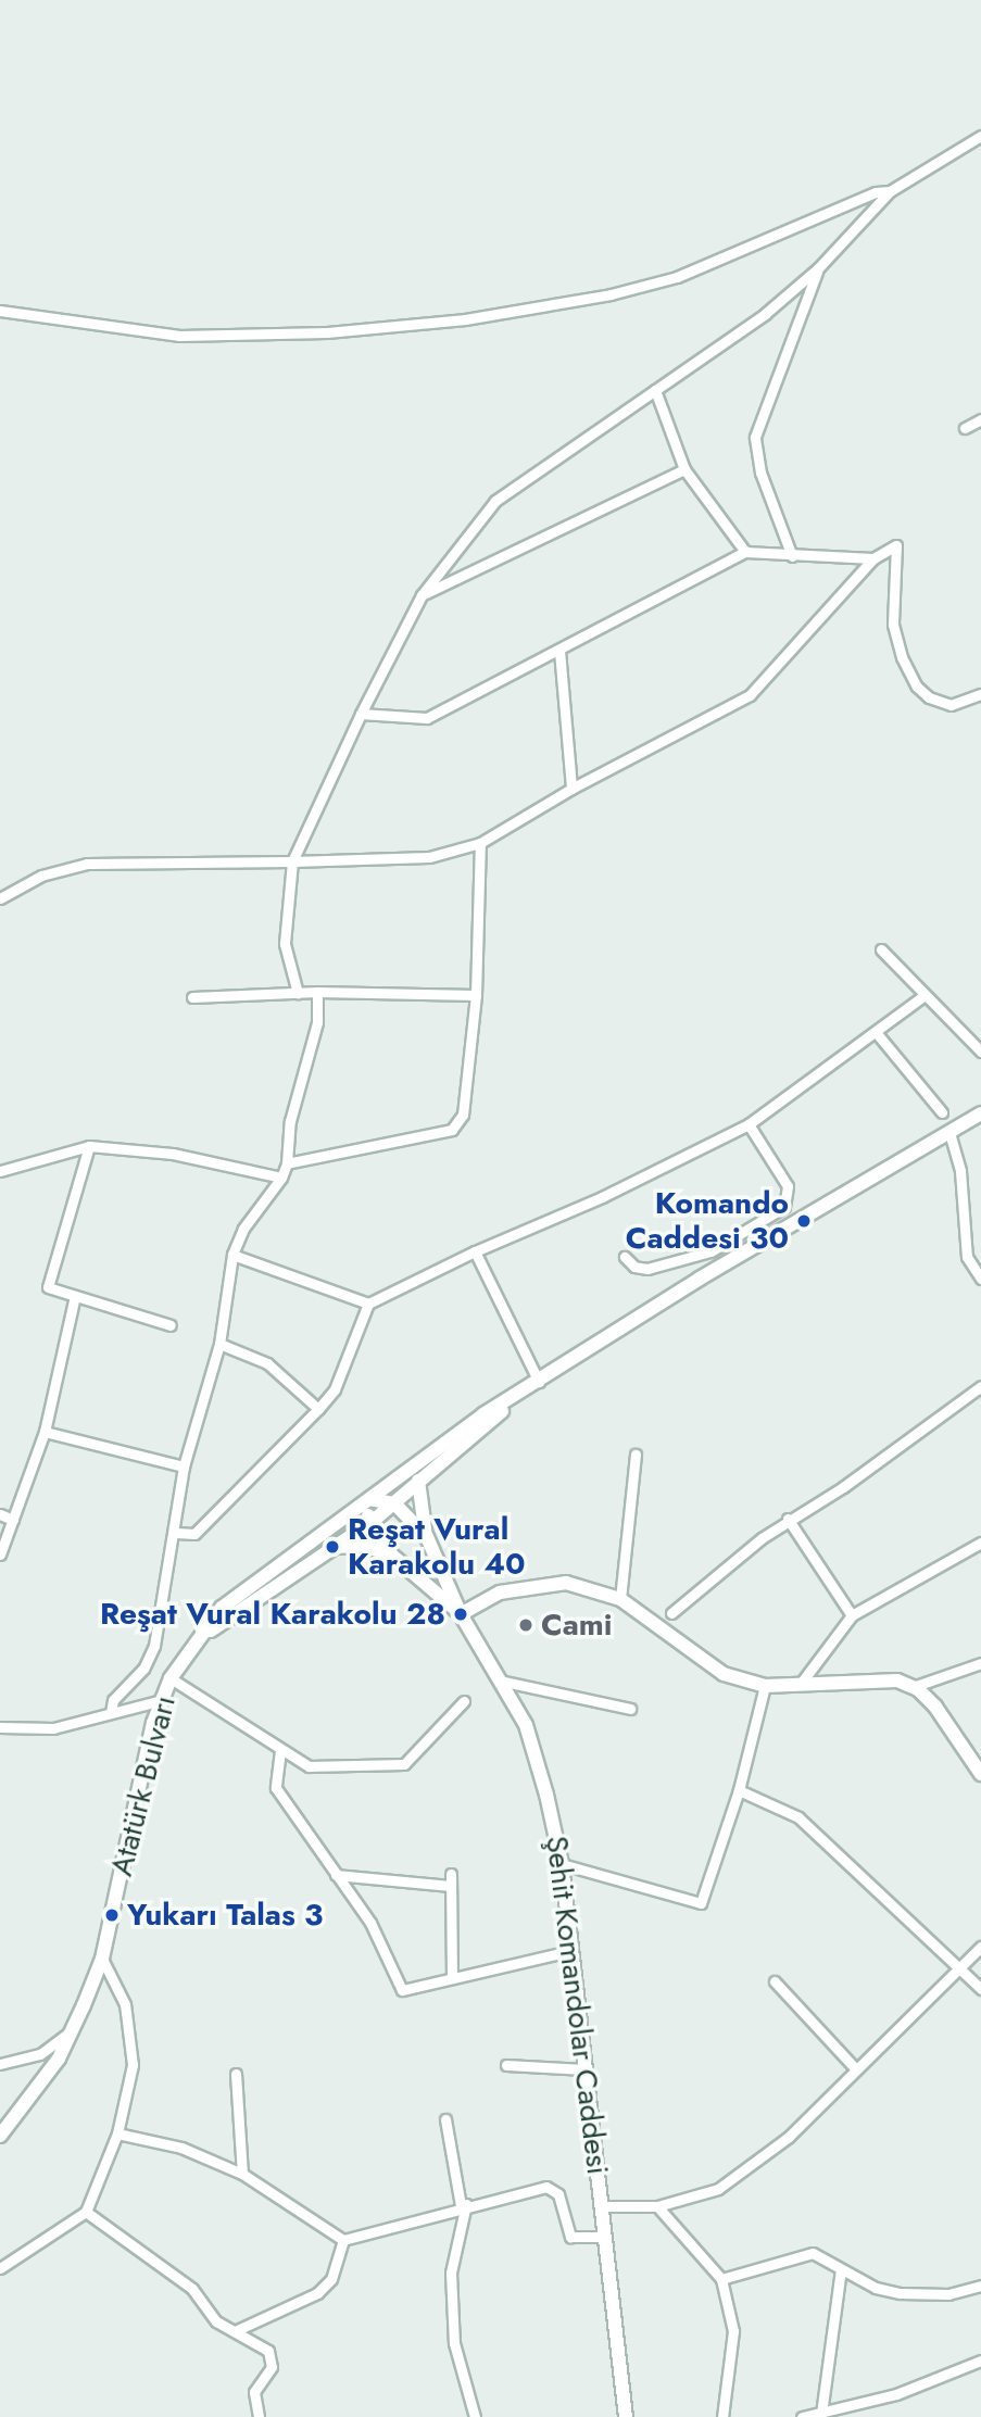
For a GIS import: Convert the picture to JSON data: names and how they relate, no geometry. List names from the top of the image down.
{
  "streets": {
    "street": ["Atatürk Bulvarı", "Şehit Komandolar Caddesi"]
  },
  "places": [
    "Komando Caddesi 30",
    "Reşat Vural Karakolu 40",
    "Reşat Vural Karakolu 28",
    "Cami",
    "Yukarı Talas 3"
  ]
}
